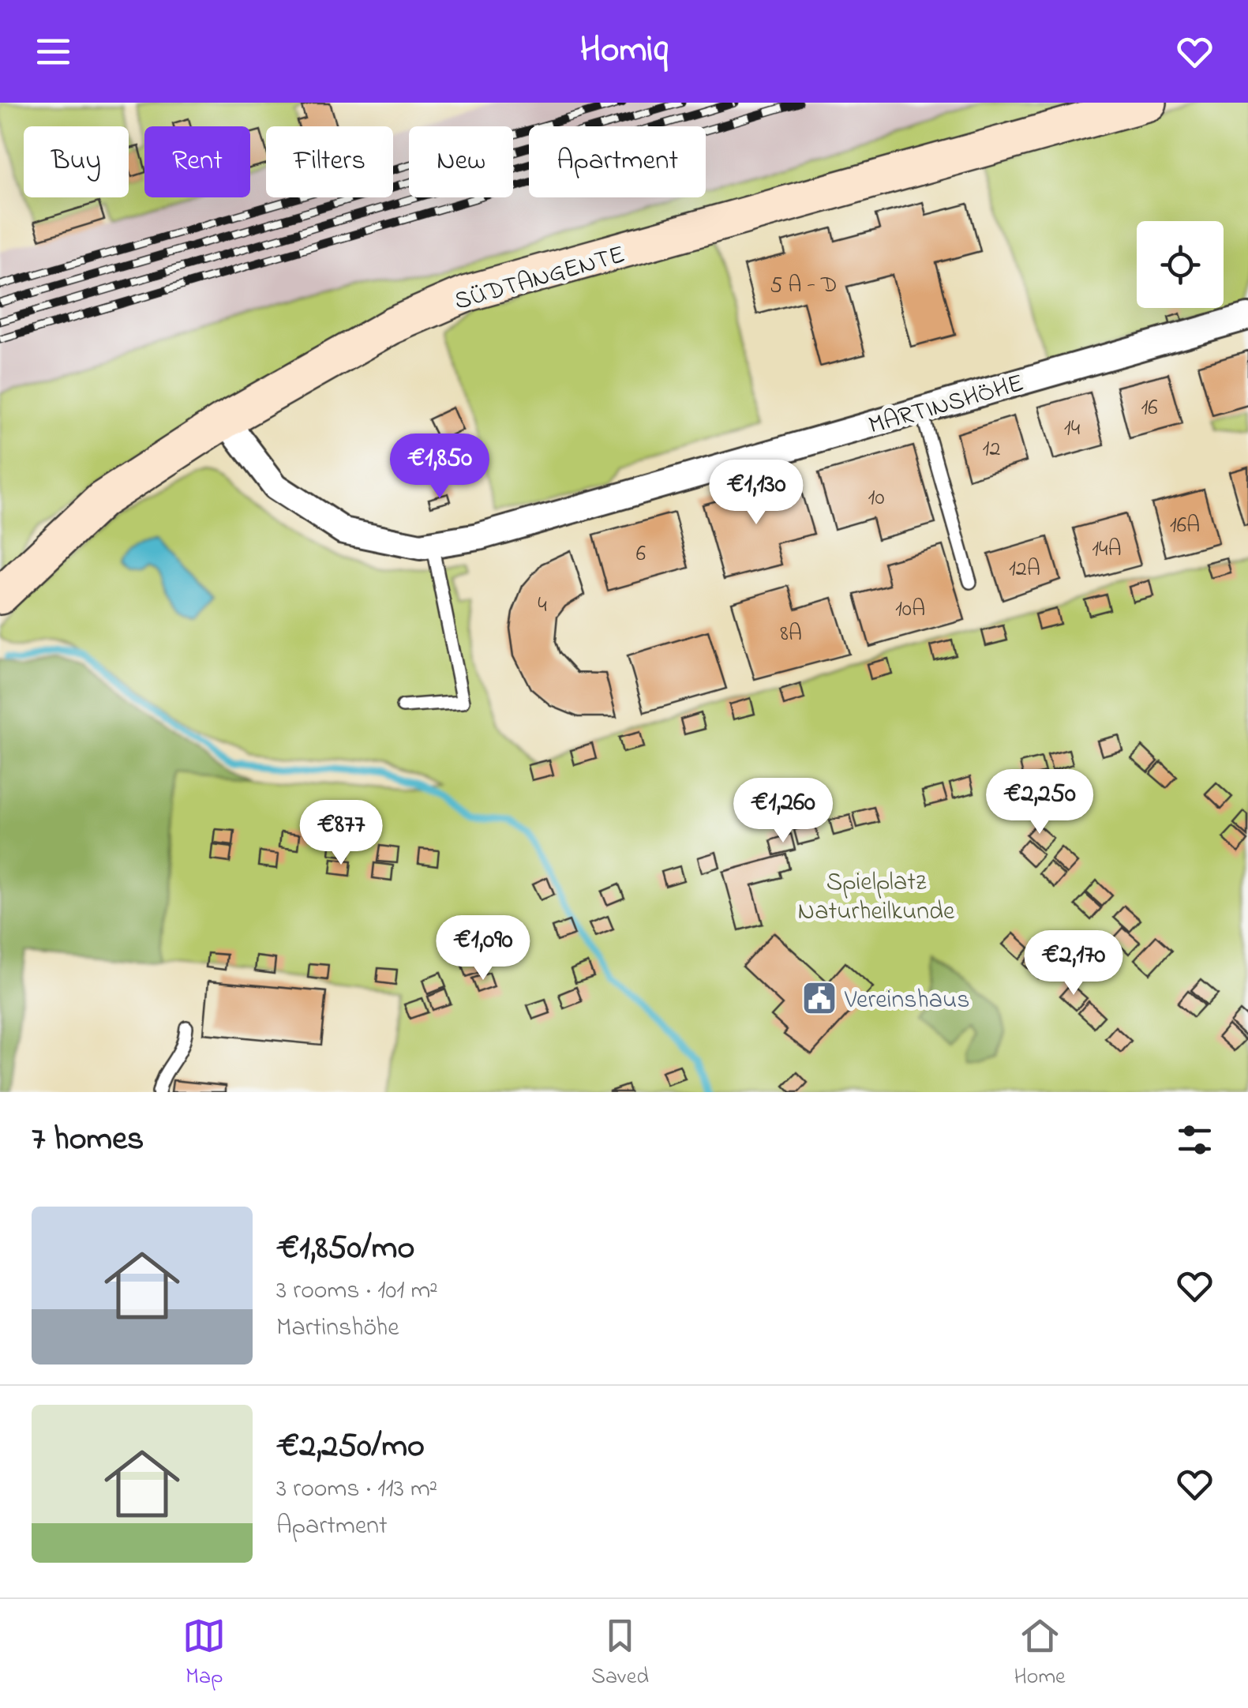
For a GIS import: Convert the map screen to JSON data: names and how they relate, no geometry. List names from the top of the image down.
{
  "streets": {
    "street": ["SÜDTANGENTE", "MARTINSHÖHE"]
  },
  "crossings": [
    ["SÜDTANGENTE", "MARTINSHÖHE"]
  ],
  "parks": ["Spielplatz Naturheilkunde"],
  "places": {
    "public building": ["Vereinshaus"]
  },
  "house_numbers": [
    "5 A - D",
    "16",
    "14",
    "12",
    "10",
    "16A",
    "14A",
    "6",
    "12A",
    "4",
    "10A",
    "8A"
  ],
  "page": {
    "header": "Homiq",
    "chip": [
      "Buy",
      "Rent",
      "Filters",
      "New",
      "Apartment"
    ],
    "price": [
      "€1,850",
      "€1,130",
      "€2,250",
      "€1,260",
      "€877",
      "€1,090",
      "€2,170"
    ],
    "heading": "7 homes",
    "list": [
      {
        "name": "€1,850/mo",
        "note": "3 rooms · 101 m² · Martinshöhe"
      },
      {
        "name": "€2,250/mo",
        "note": "3 rooms · 113 m² · Apartment"
      }
    ],
    "tabs": ["Map", "Saved", "Home"]
  }
}
